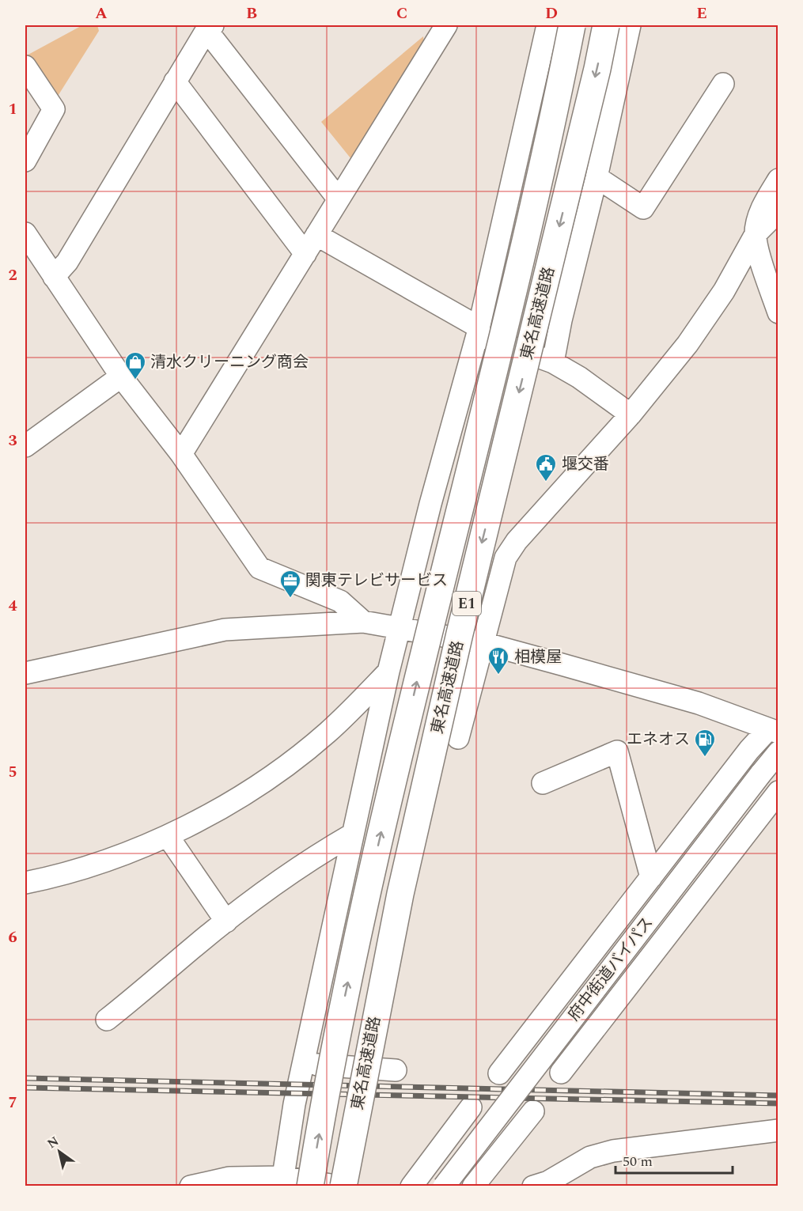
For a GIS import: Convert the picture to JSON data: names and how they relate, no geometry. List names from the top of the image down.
{
  "streets": {
    "highway": ["東名高速道路", "E1"],
    "street": ["府中街道バイパス"]
  },
  "places": {
    "shop": ["清水クリーニング商会"],
    "public building": ["堰交番"],
    "office": ["関東テレビサービス"],
    "restaurant": ["相模屋"],
    "fuel station": ["エネオス"]
  },
  "scale_bar": "50 m",
  "north": "top left",
  "grid": {
    "columns": [
      "A",
      "B",
      "C",
      "D",
      "E"
    ],
    "rows": [
      "1",
      "2",
      "3",
      "4",
      "5",
      "6",
      "7"
    ]
  }
}
